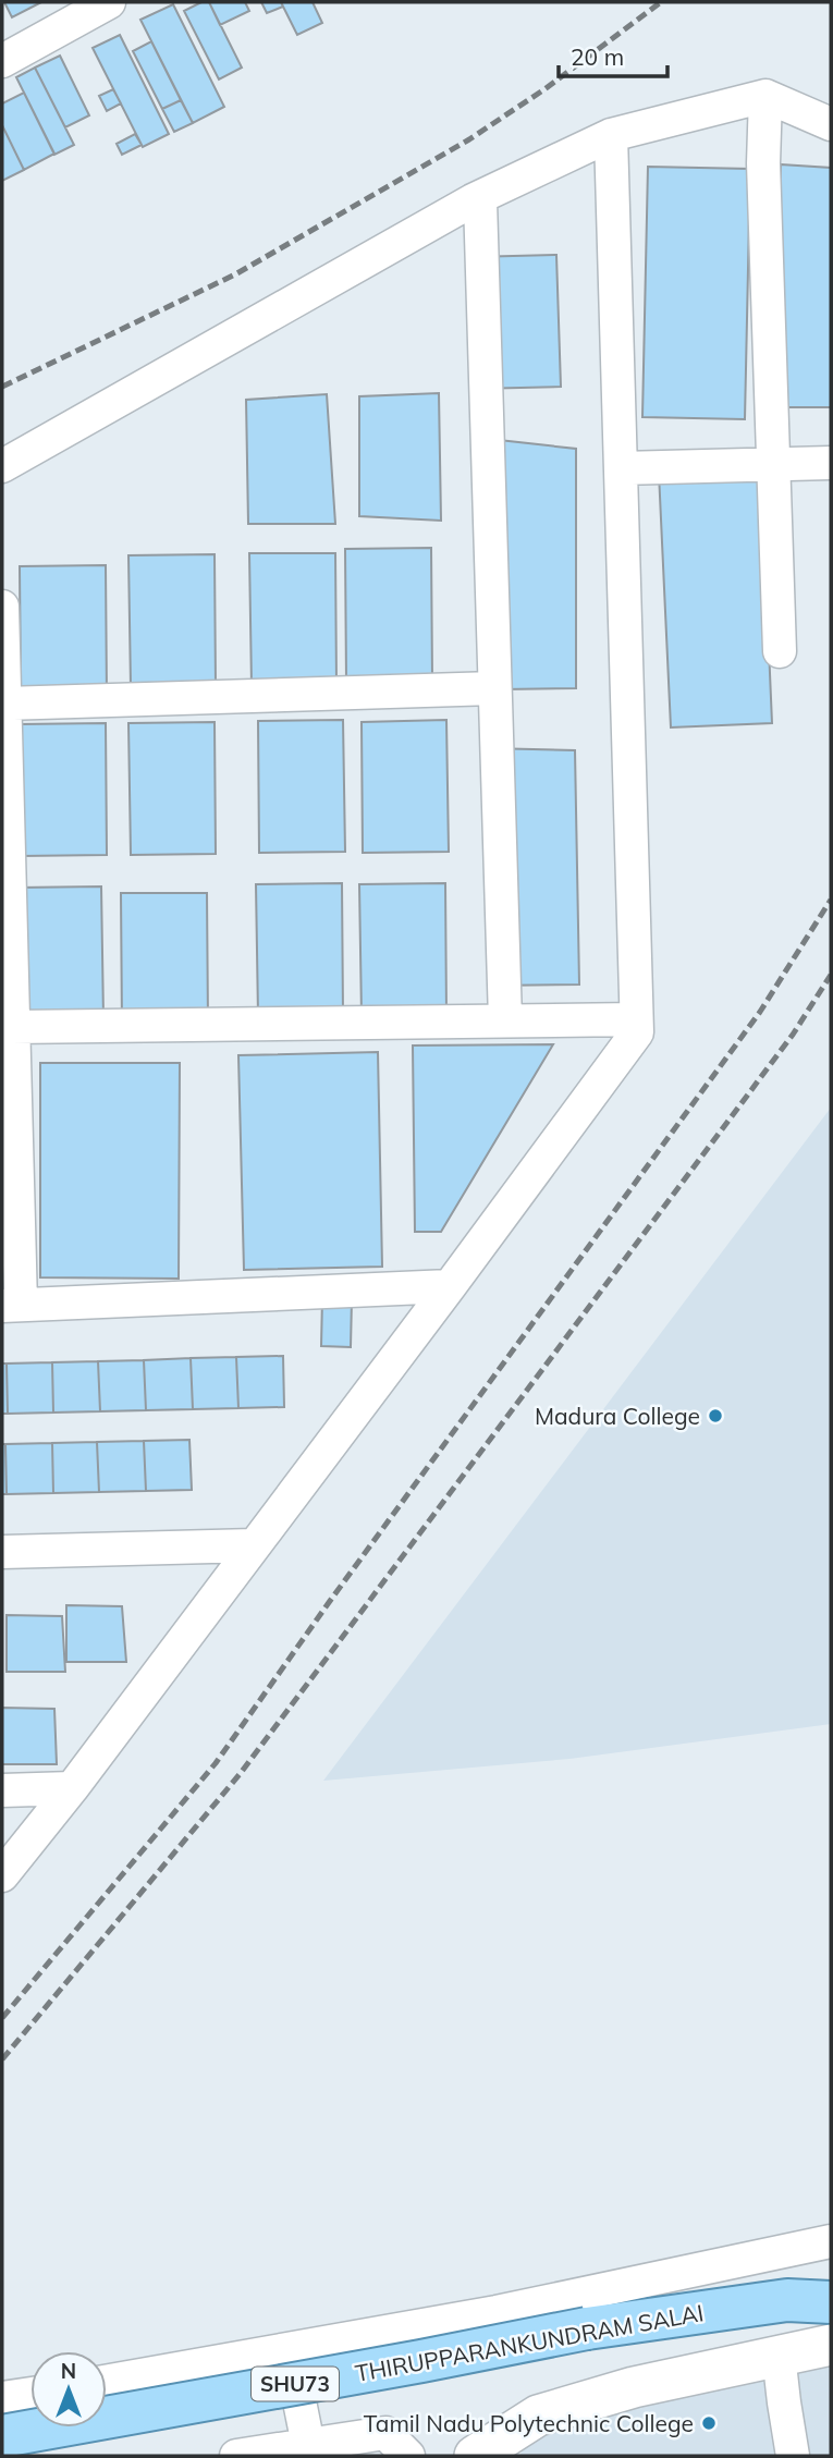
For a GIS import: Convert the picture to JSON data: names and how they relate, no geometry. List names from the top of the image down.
{
  "streets": {
    "main road": ["THIRUPPARANKUNDRAM SALAI", "SHU73"]
  },
  "places": ["Madura College", "Tamil Nadu Polytechnic College"],
  "scale_bar": "20 m",
  "north": "top"
}
